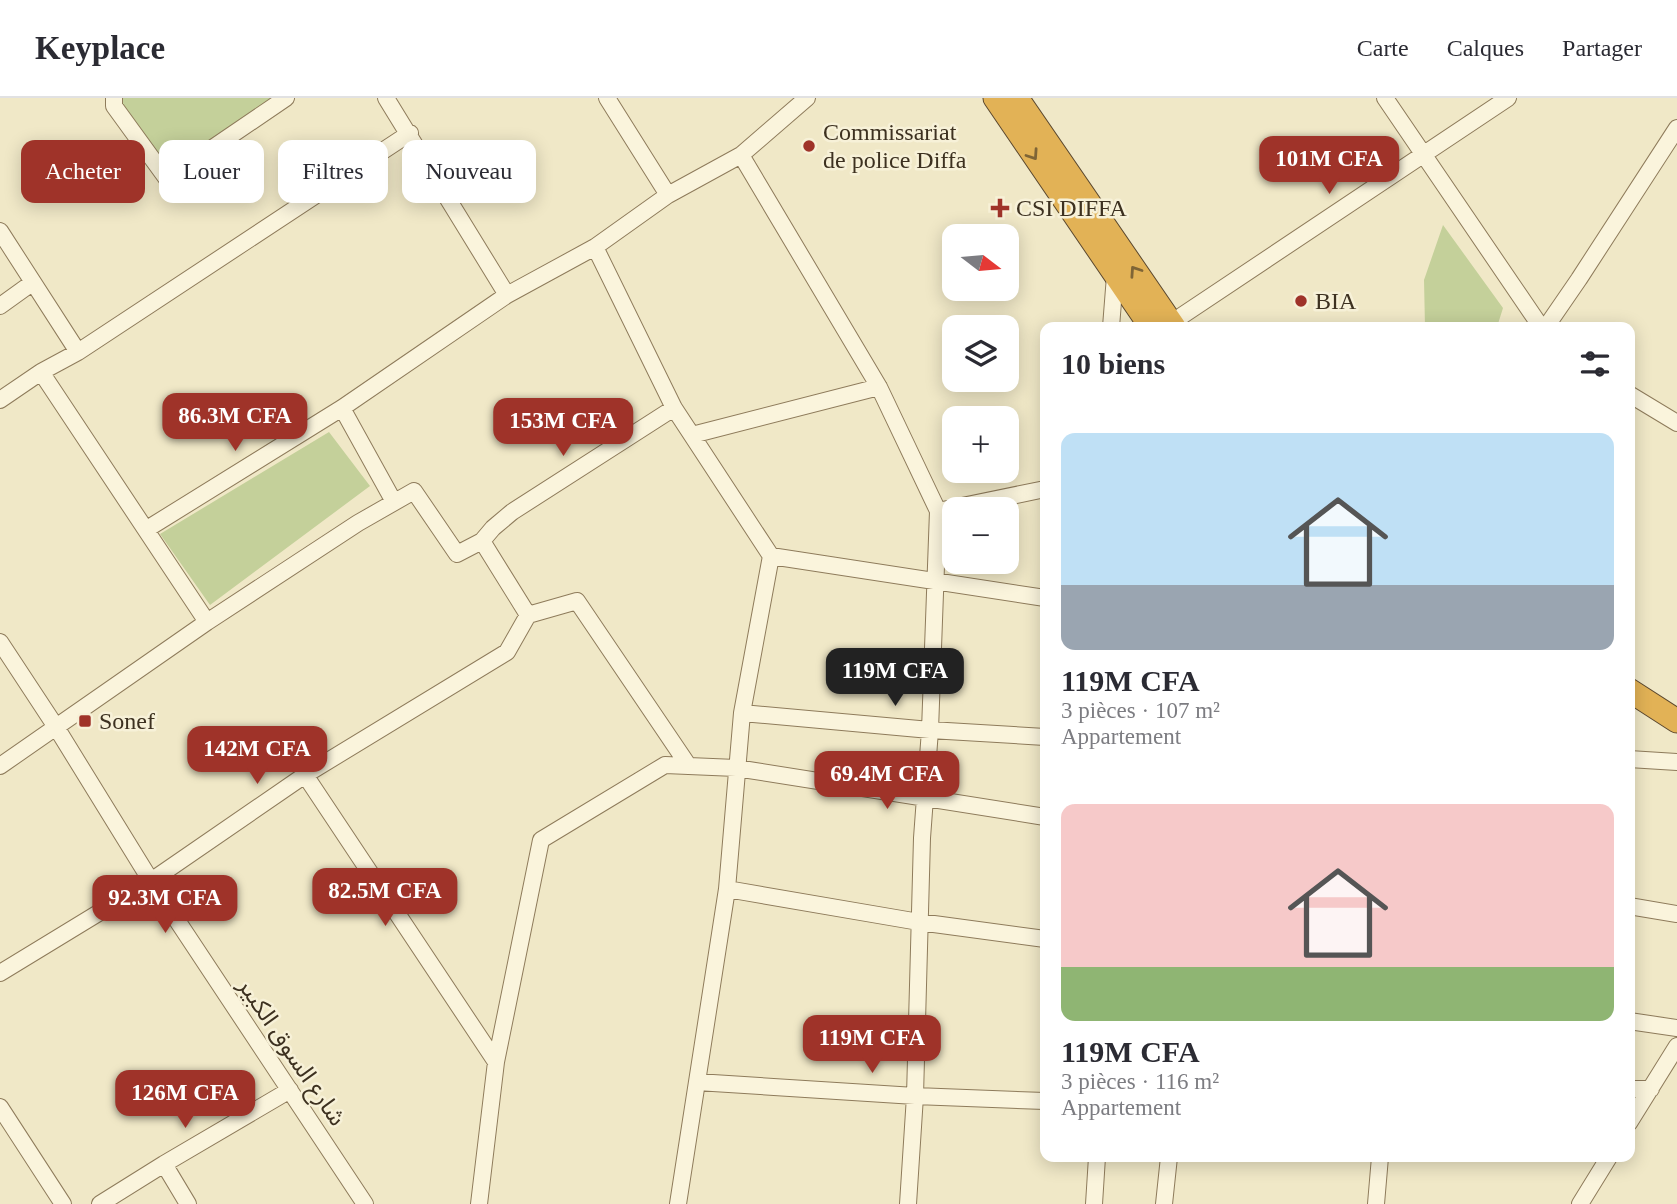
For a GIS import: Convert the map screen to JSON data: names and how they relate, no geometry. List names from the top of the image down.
{
  "streets": {
    "street": ["شارع السوق الكبير"]
  },
  "places": {
    "other": ["Commissariat de police Diffa", "BIA"],
    "health": ["CSI DIFFA"],
    "transit": ["Sonef"]
  },
  "north": "right",
  "page": {
    "header": "Keyplace",
    "nav": ["Carte", "Calques", "Partager"],
    "price": [
      "101M CFA",
      "86.3M CFA",
      "153M CFA",
      "119M CFA",
      "142M CFA",
      "69.4M CFA",
      "82.5M CFA",
      "92.3M CFA",
      "119M CFA",
      "126M CFA"
    ],
    "chip": [
      "Acheter",
      "Louer",
      "Filtres",
      "Nouveau"
    ],
    "map_buttons": ["+", "−"],
    "heading": "10 biens",
    "list": [
      {
        "name": "119M CFA",
        "note": "3 pièces · 107 m² · Appartement"
      },
      {
        "name": "119M CFA",
        "note": "3 pièces · 116 m² · Appartement"
      }
    ]
  }
}
